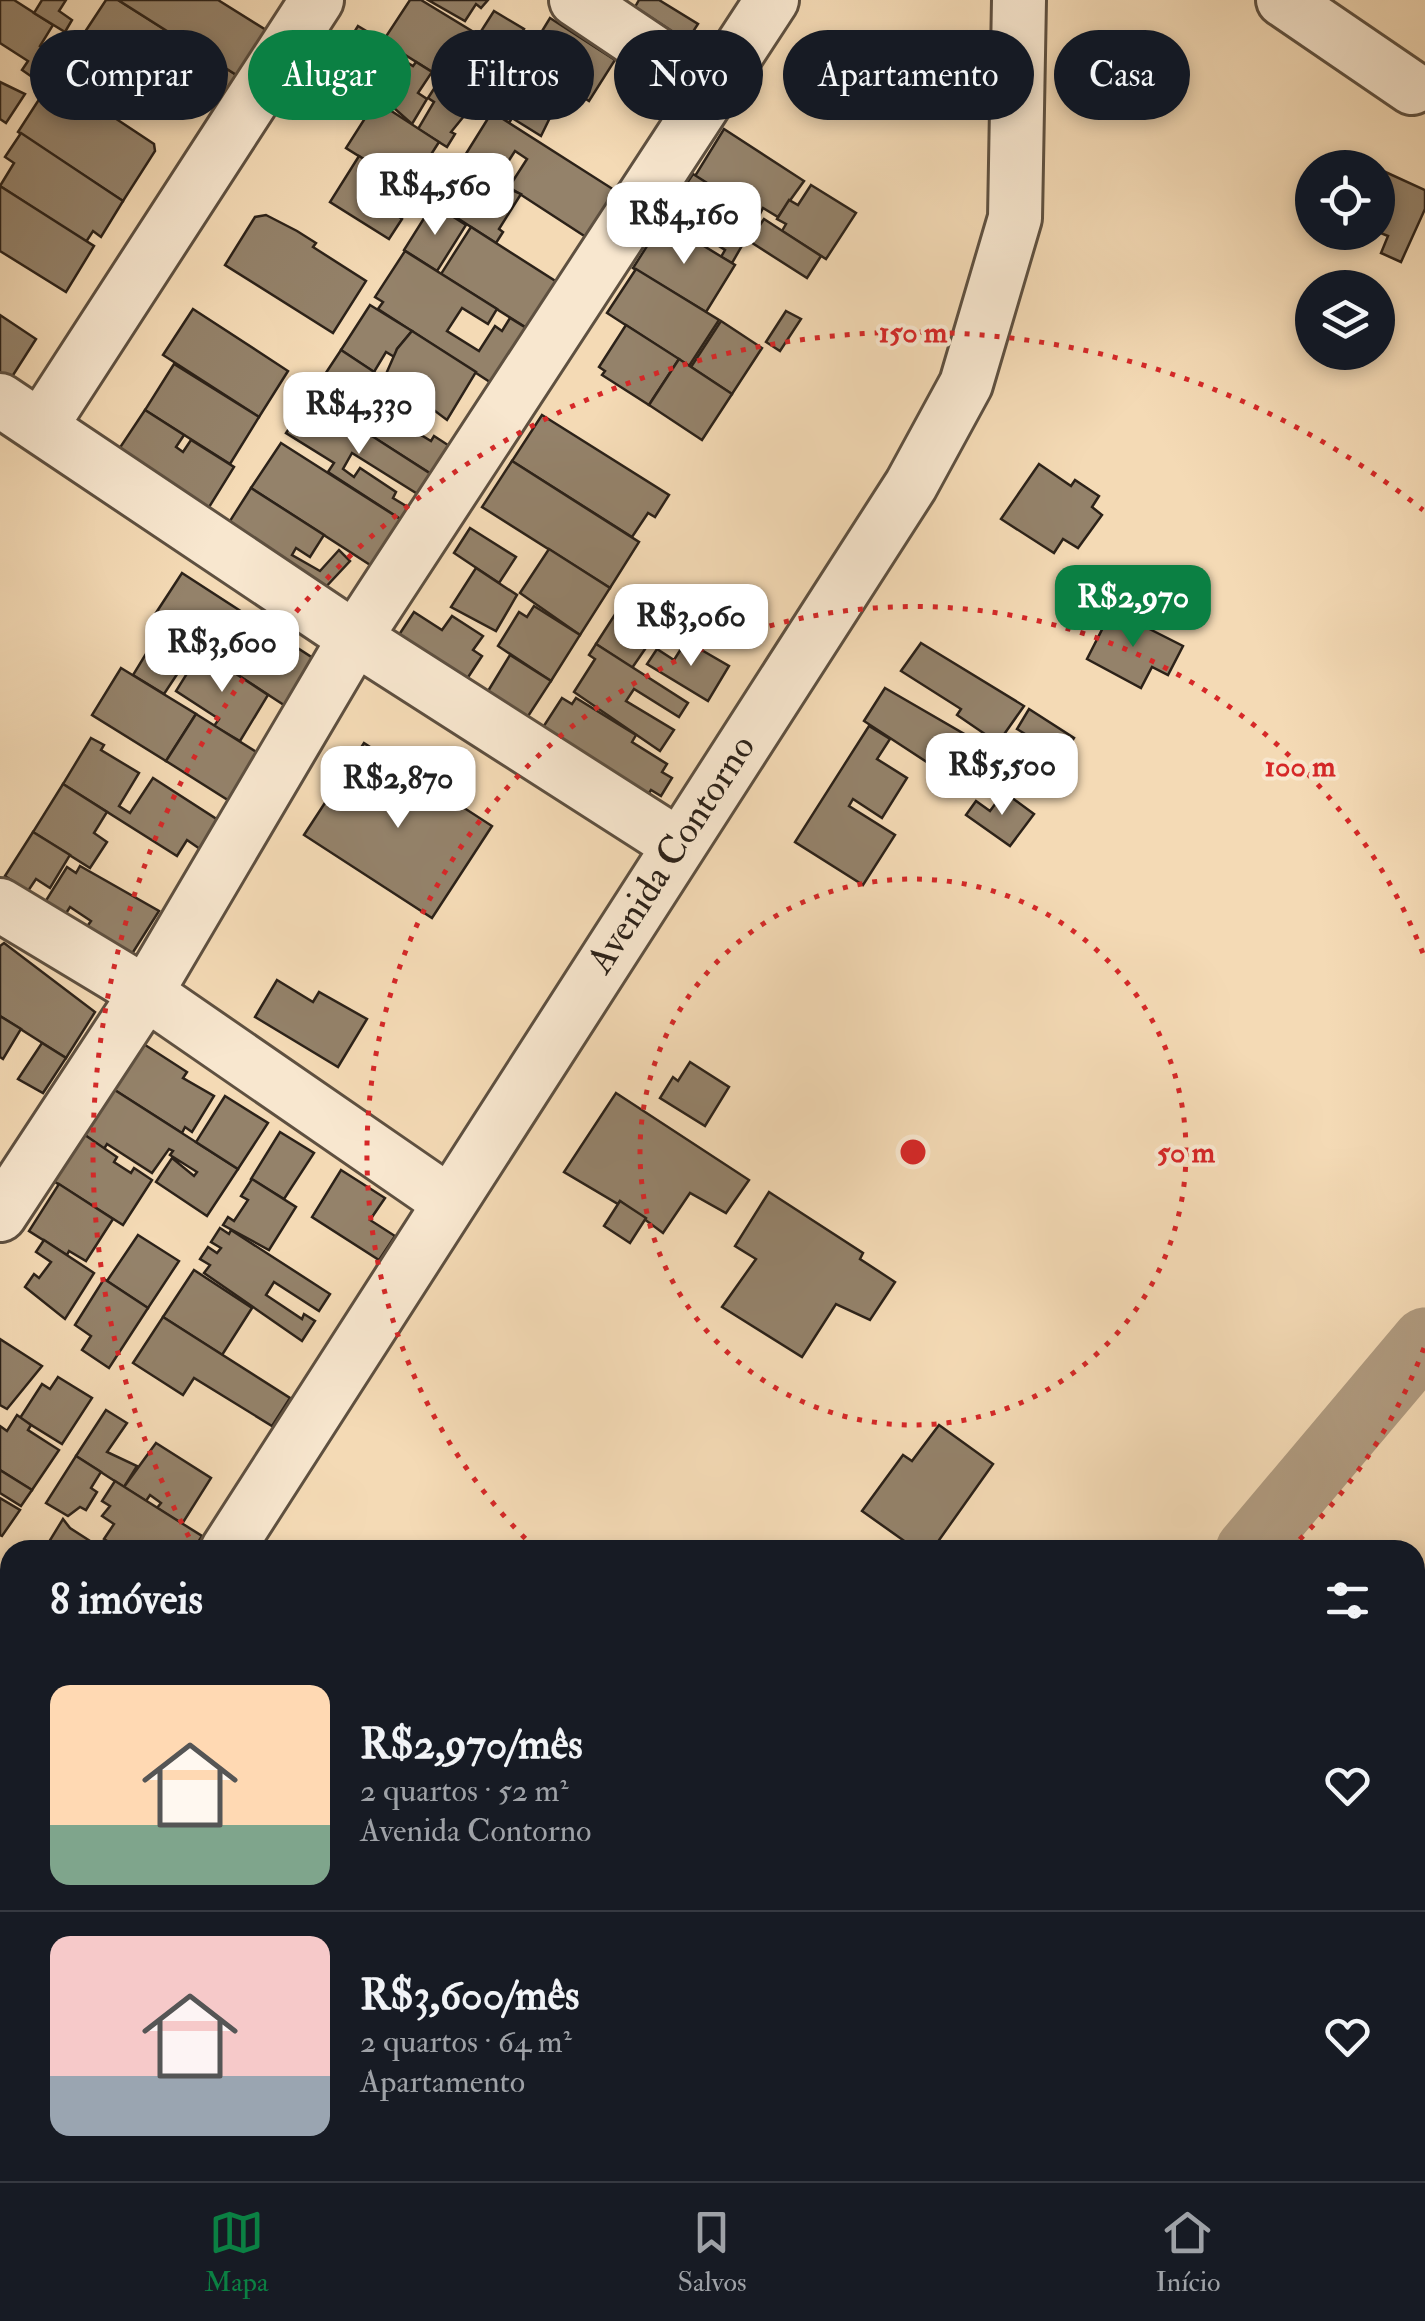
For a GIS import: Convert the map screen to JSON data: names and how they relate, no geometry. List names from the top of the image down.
{
  "streets": {
    "street": ["Avenida Contorno"]
  },
  "page": {
    "chip": [
      "Comprar",
      "Alugar",
      "Filtros",
      "Novo",
      "Apartamento",
      "Casa"
    ],
    "price": [
      "R$4,560",
      "R$4,160",
      "R$4,330",
      "R$2,970",
      "R$3,060",
      "R$3,600",
      "R$5,500",
      "R$2,870"
    ],
    "heading": "8 imóveis",
    "list": [
      {
        "name": "R$2,970/mês",
        "note": "2 quartos · 52 m² · Avenida Contorno"
      },
      {
        "name": "R$3,600/mês",
        "note": "2 quartos · 64 m² · Apartamento"
      }
    ],
    "tabs": ["Mapa", "Salvos", "Início"]
  },
  "rings": ["150 m", "100 m", "50 m"]
}
